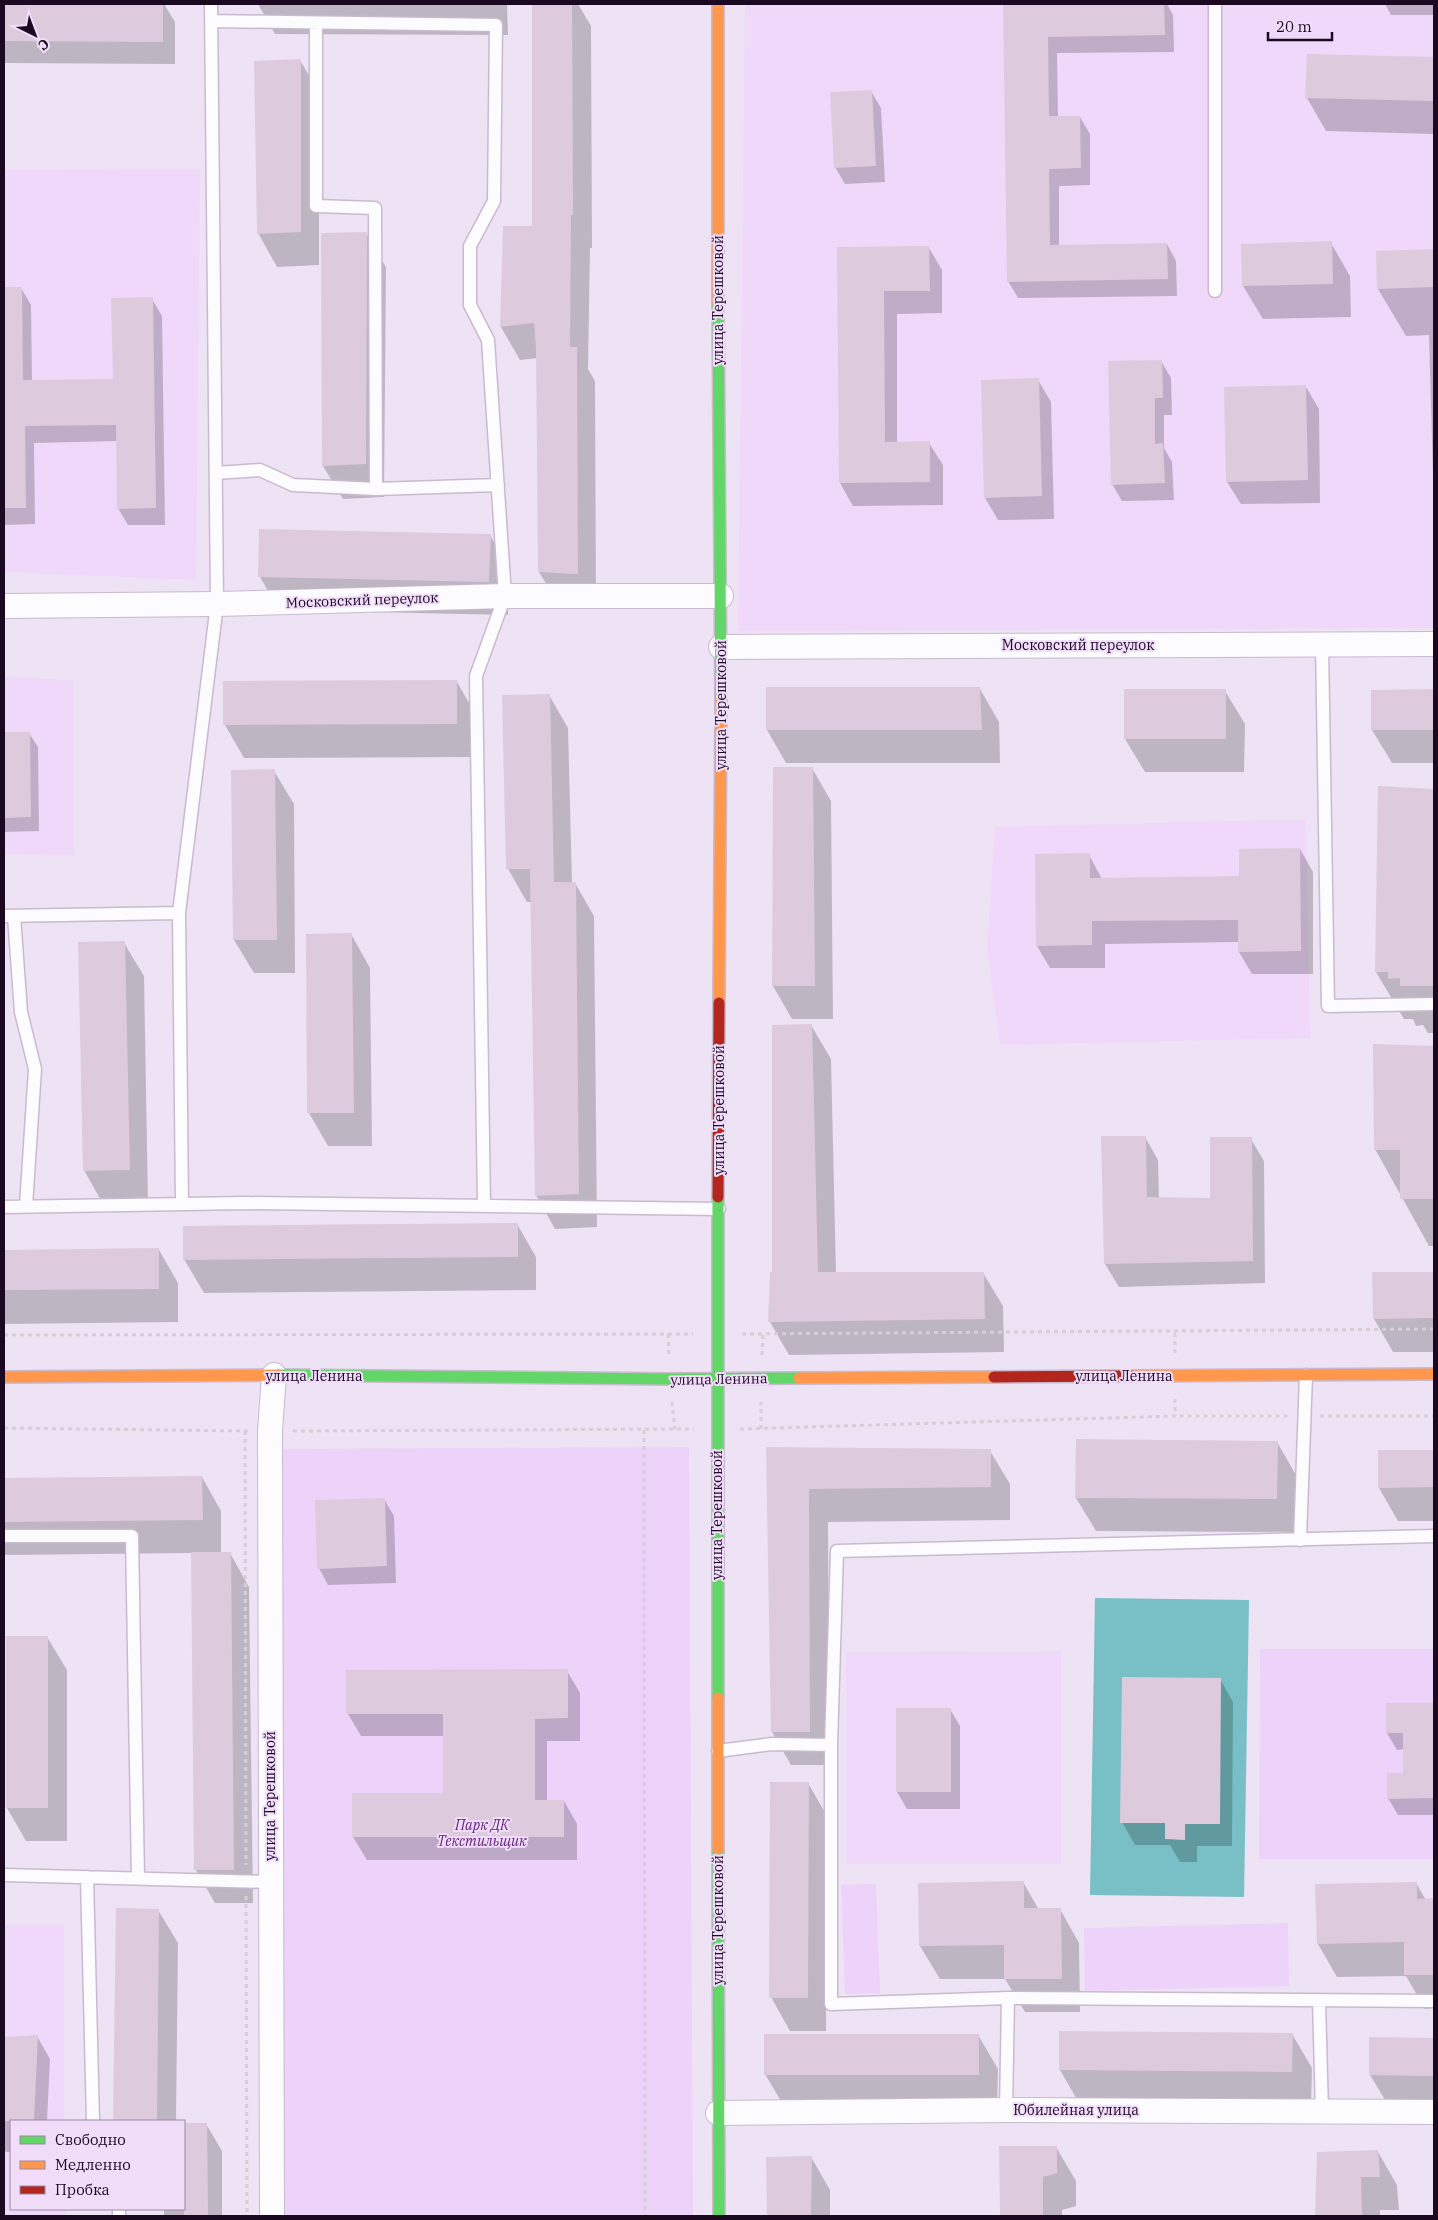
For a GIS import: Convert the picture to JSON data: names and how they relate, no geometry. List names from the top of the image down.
{
  "streets": {
    "street": [
      "улица Терешковой",
      "Московский переулок",
      "улица Ленина",
      "Юбилейная улица"
    ]
  },
  "crossings": [
    ["улица Терешковой", "Московский переулок"],
    ["улица Терешковой", "улица Ленина"],
    ["улица Терешковой", "Юбилейная улица"]
  ],
  "parks": ["Парк ДК Текстильщик"],
  "legend": ["Свободно", "Медленно", "Пробка"],
  "scale_bar": "20 m",
  "north": "bottom right"
}
